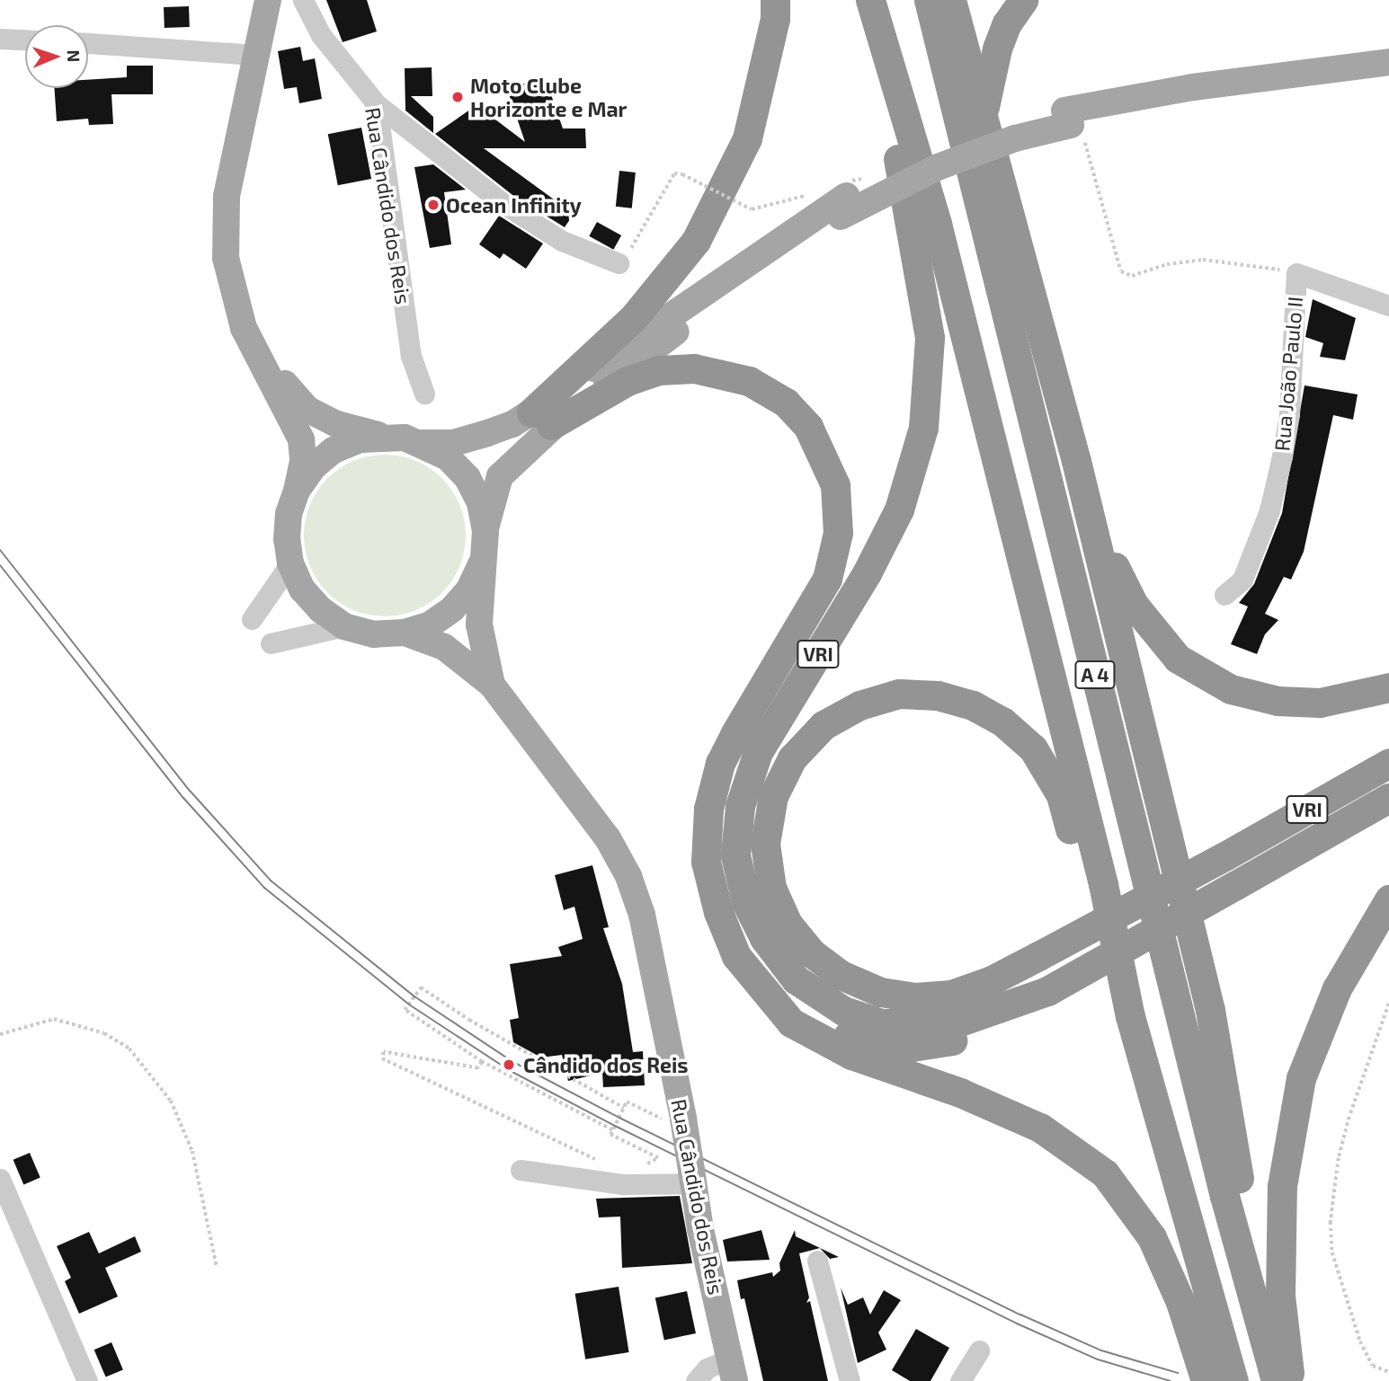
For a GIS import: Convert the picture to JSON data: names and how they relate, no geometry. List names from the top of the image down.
{
  "streets": {
    "highway": ["VRI", "A 4"],
    "main road": ["Rua Cândido dos Reis"],
    "street": ["Rua João Paulo II"]
  },
  "crossings": [
    ["VRI", "A 4"]
  ],
  "places": ["Moto Clube Horizonte e Mar", "Ocean Infinity", "Cândido dos Reis"],
  "north": "right"
}
